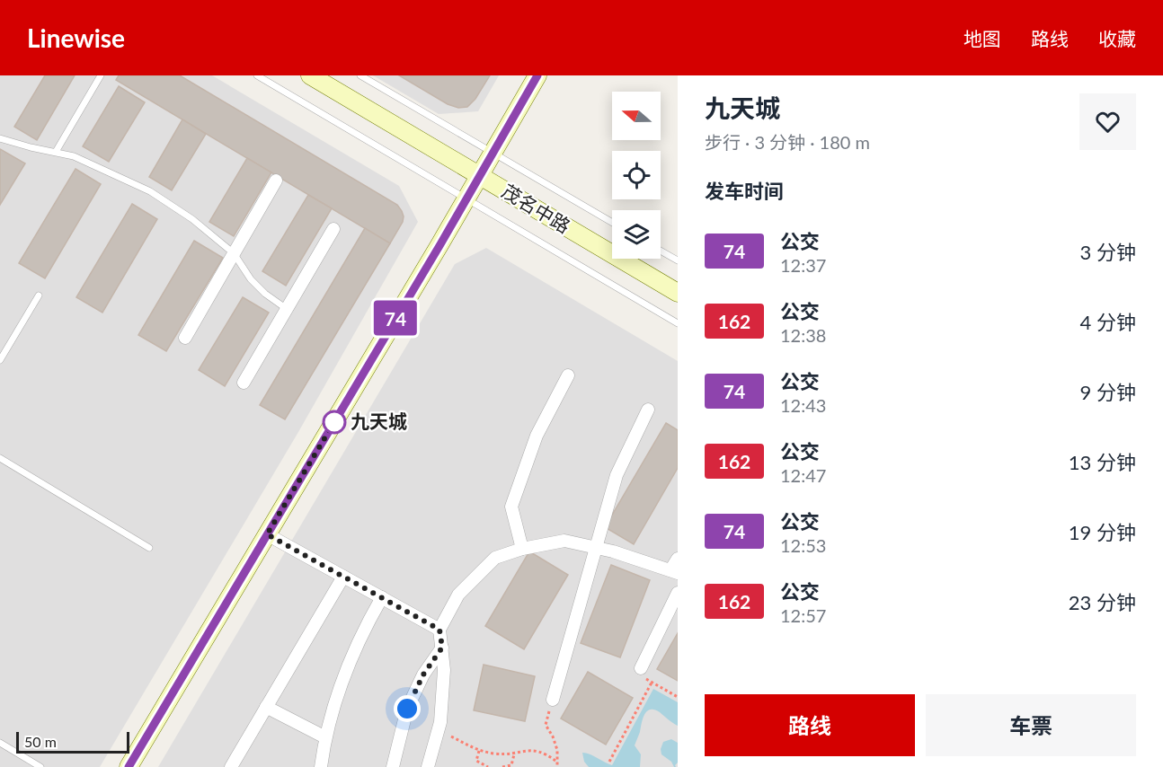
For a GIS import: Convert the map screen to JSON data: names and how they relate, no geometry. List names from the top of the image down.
{
  "streets": {
    "street": ["茂名中路"]
  },
  "places": ["九天城"],
  "lines": ["bus line 74"],
  "scale_bar": "50 m",
  "north": "left",
  "page": {
    "header": "Linewise",
    "nav": ["地图", "路线", "收藏"],
    "on_map": "74",
    "heading": [
      ["九天城", "步行 · 3 分钟 · 180 m"],
      "发车时间"
    ],
    "list": [
      {
        "mark": "74",
        "name": "公交",
        "note": "12:37",
        "value": "3 分钟"
      },
      {
        "mark": "162",
        "name": "公交",
        "note": "12:38",
        "value": "4 分钟"
      },
      {
        "mark": "74",
        "name": "公交",
        "note": "12:43",
        "value": "9 分钟"
      },
      {
        "mark": "162",
        "name": "公交",
        "note": "12:47",
        "value": "13 分钟"
      },
      {
        "mark": "74",
        "name": "公交",
        "note": "12:53",
        "value": "19 分钟"
      },
      {
        "mark": "162",
        "name": "公交",
        "note": "12:57",
        "value": "23 分钟"
      }
    ],
    "buttons": ["路线", "车票"],
    "scale": "50 m"
  }
}
